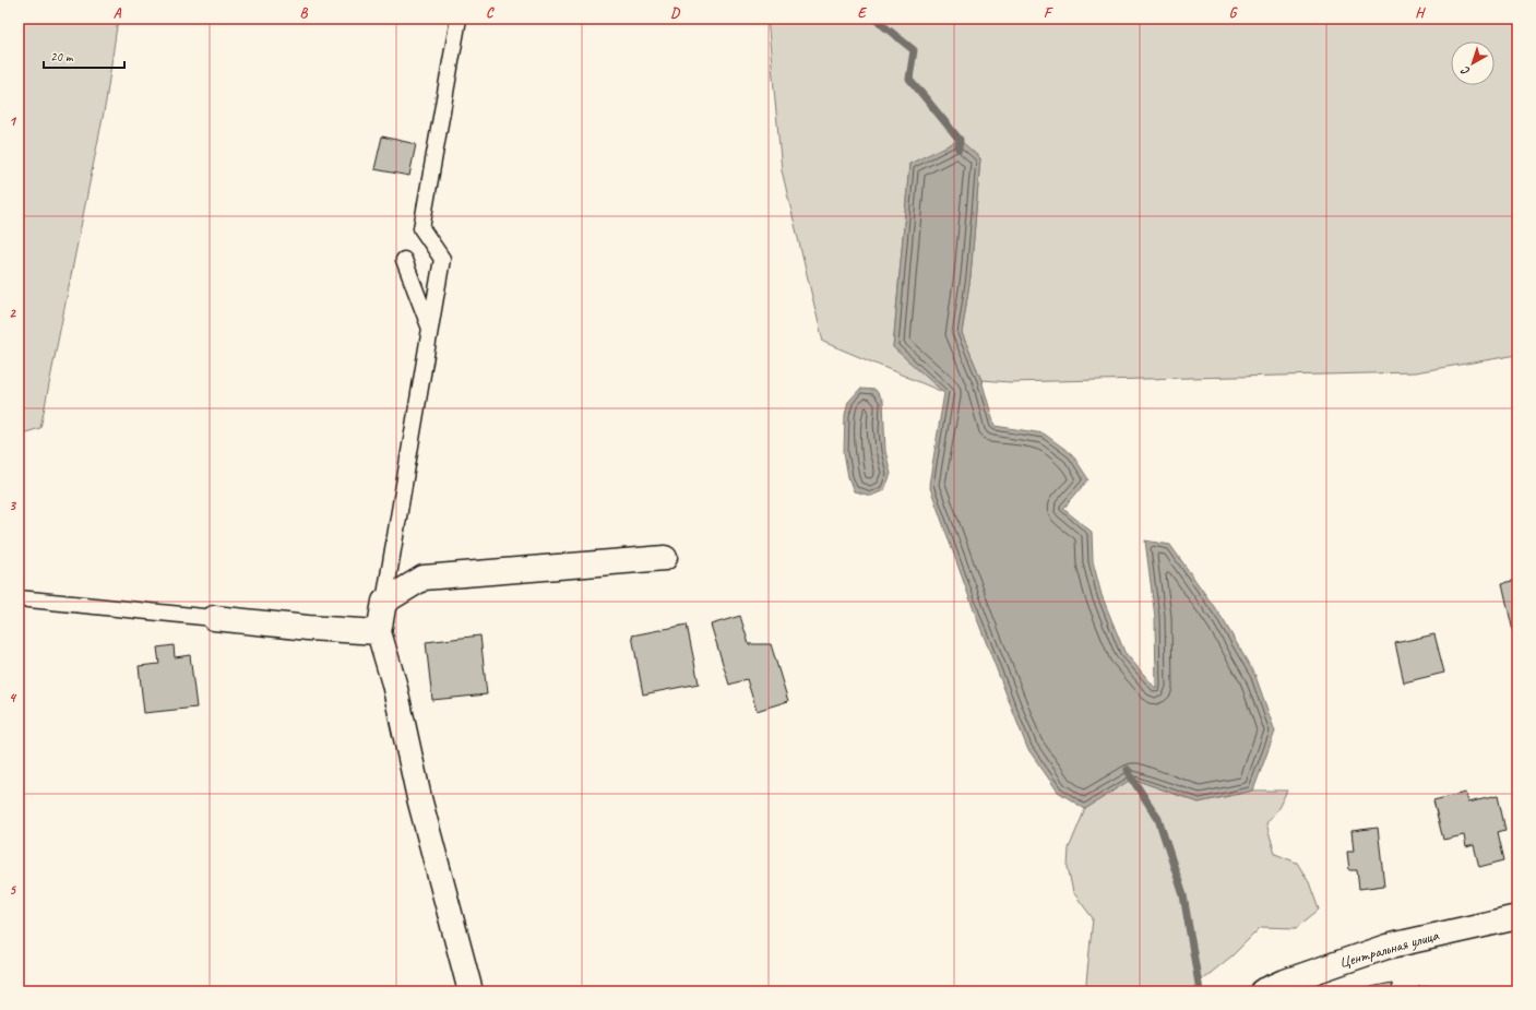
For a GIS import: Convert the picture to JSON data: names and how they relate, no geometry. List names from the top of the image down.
{
  "streets": {
    "street": ["Центральная улица"]
  },
  "scale_bar": "20 m",
  "north": "bottom left",
  "grid": {
    "columns": [
      "A",
      "B",
      "C",
      "D",
      "E",
      "F",
      "G",
      "H"
    ],
    "rows": [
      "1",
      "2",
      "3",
      "4",
      "5"
    ]
  }
}
